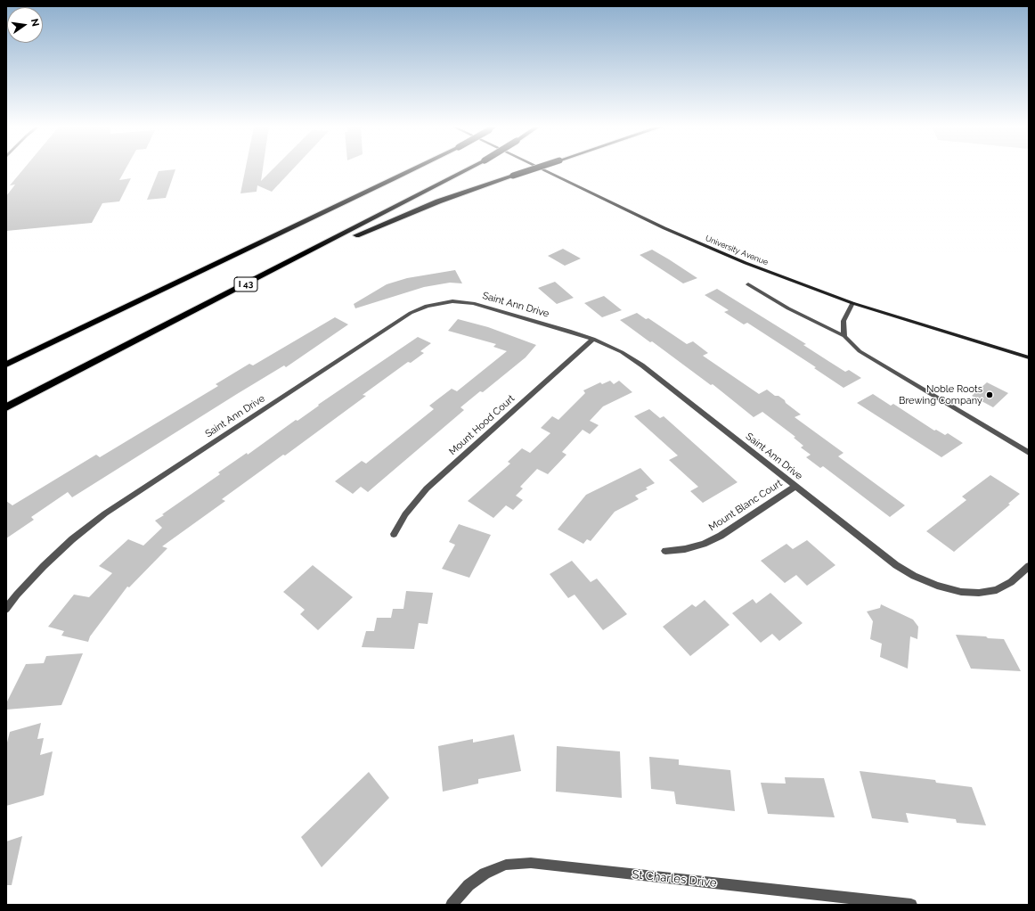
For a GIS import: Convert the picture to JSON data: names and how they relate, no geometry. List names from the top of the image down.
{
  "streets": {
    "highway": ["I 43"],
    "main road": ["University Avenue"],
    "street": [
      "Saint Ann Drive",
      "Mount Hood Court",
      "Mount Blanc Court",
      "St Charles Drive"
    ]
  },
  "crossings": [
    ["Saint Ann Drive", "Mount Hood Court"],
    ["Saint Ann Drive", "Mount Blanc Court"]
  ],
  "places": ["Noble Roots Brewing Company"],
  "north": "right"
}
